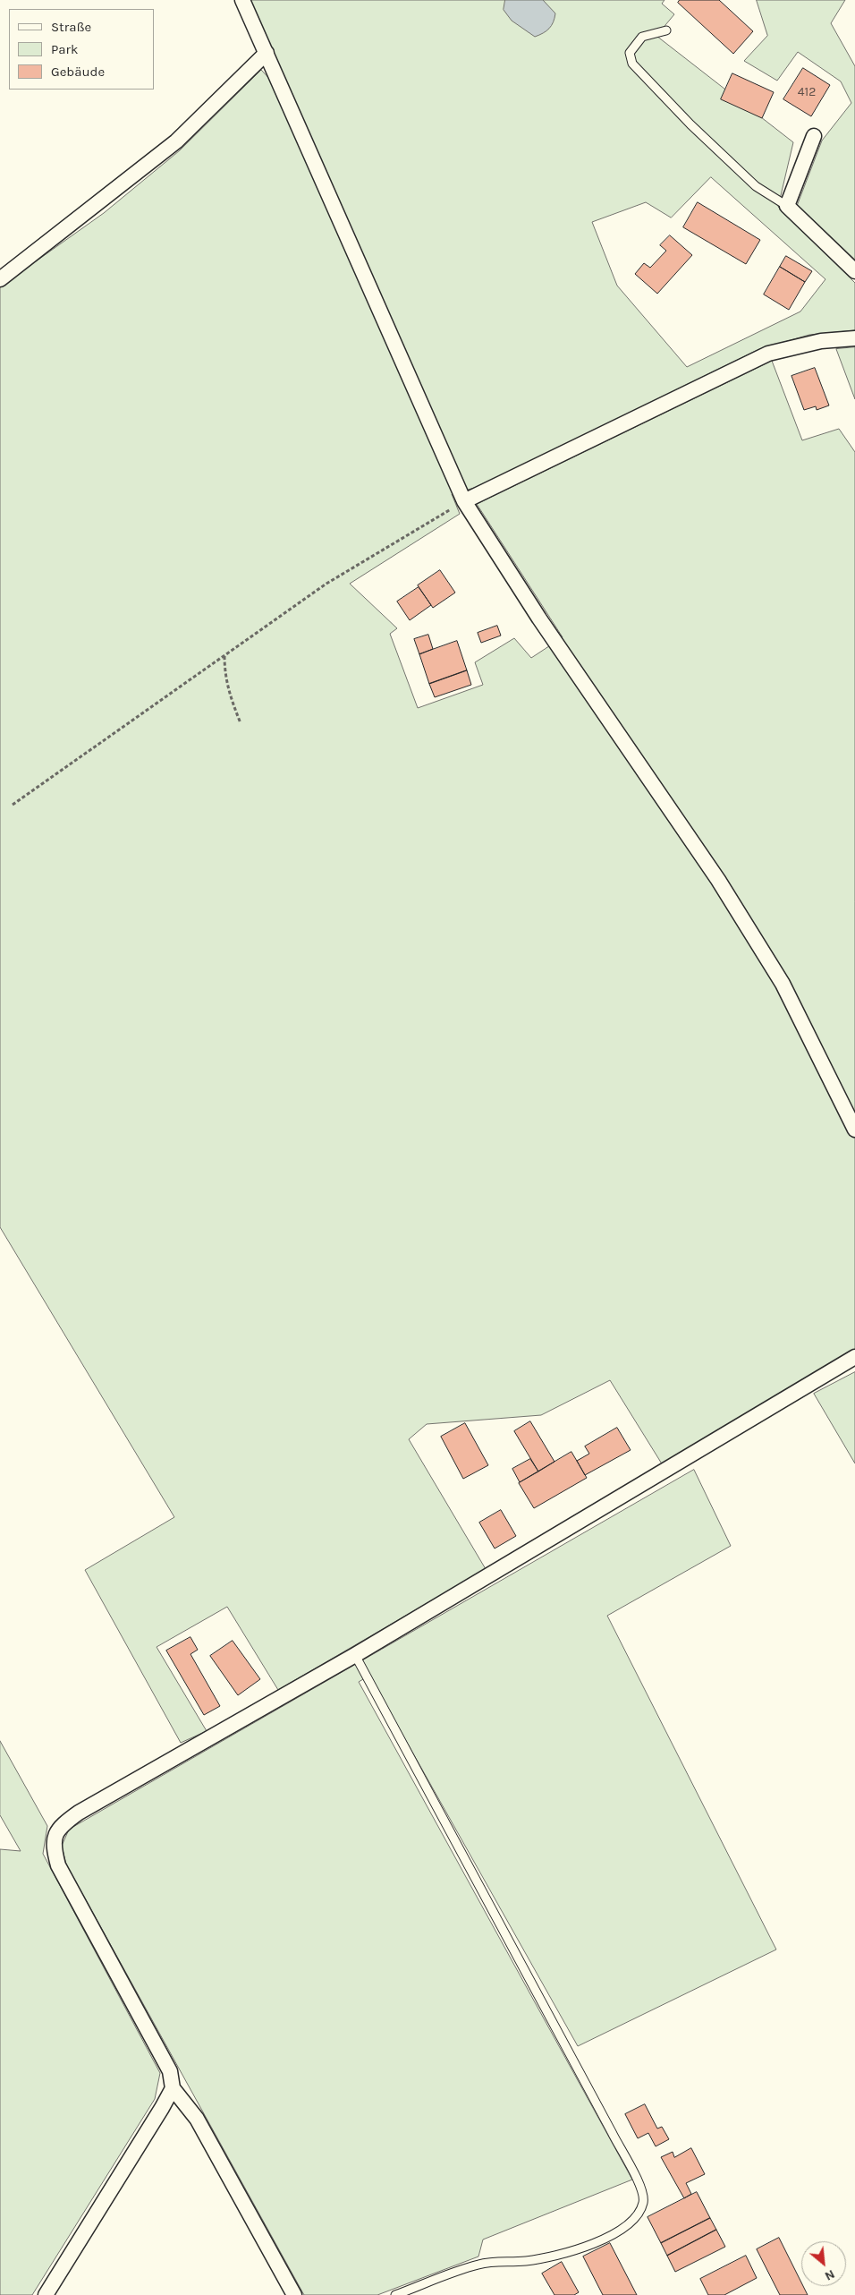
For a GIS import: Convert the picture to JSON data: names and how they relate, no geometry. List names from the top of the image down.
{
  "house_numbers": ["412"],
  "legend": ["Straße", "Park", "Gebäude"],
  "north": "bottom right"
}
